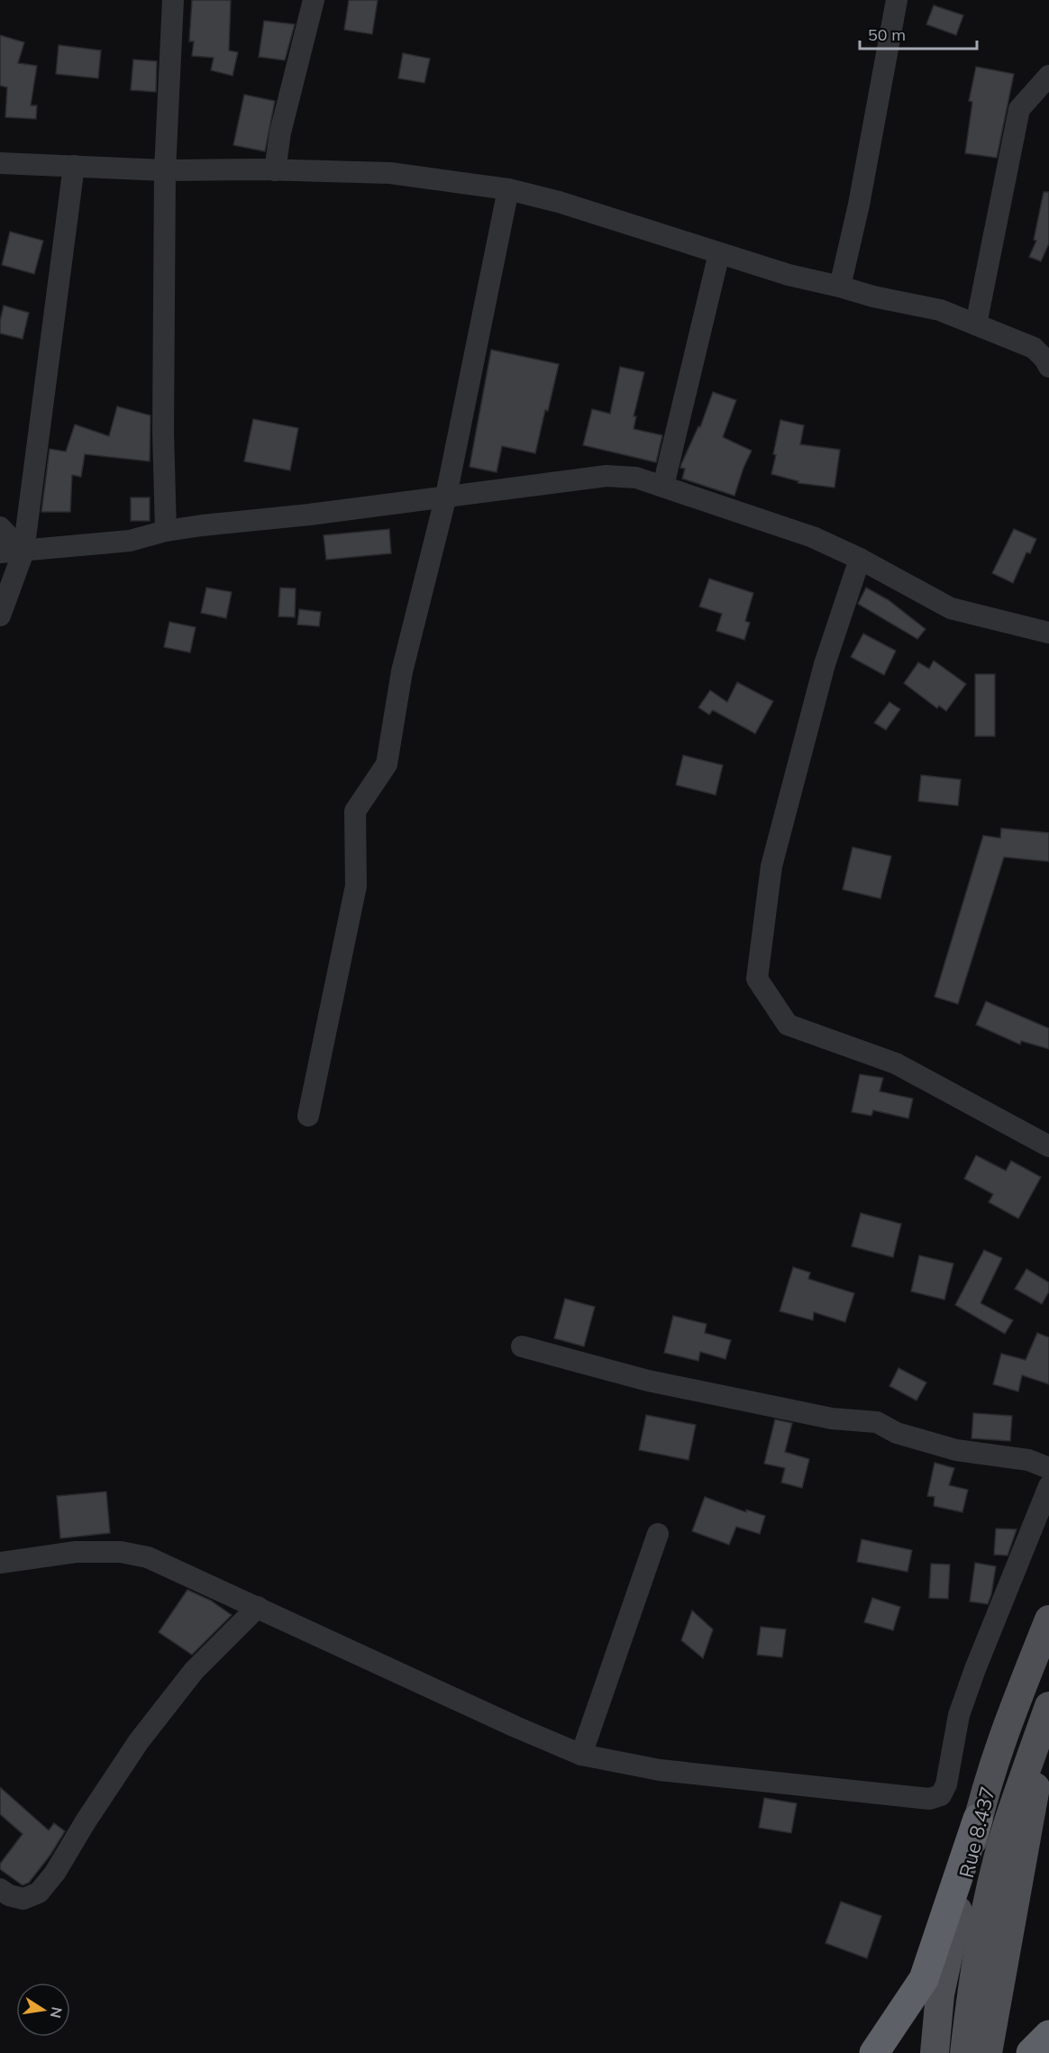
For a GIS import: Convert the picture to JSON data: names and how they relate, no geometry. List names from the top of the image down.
{
  "streets": {
    "main road": ["Rue 8.437"]
  },
  "scale_bar": "50 m",
  "north": "right"
}
